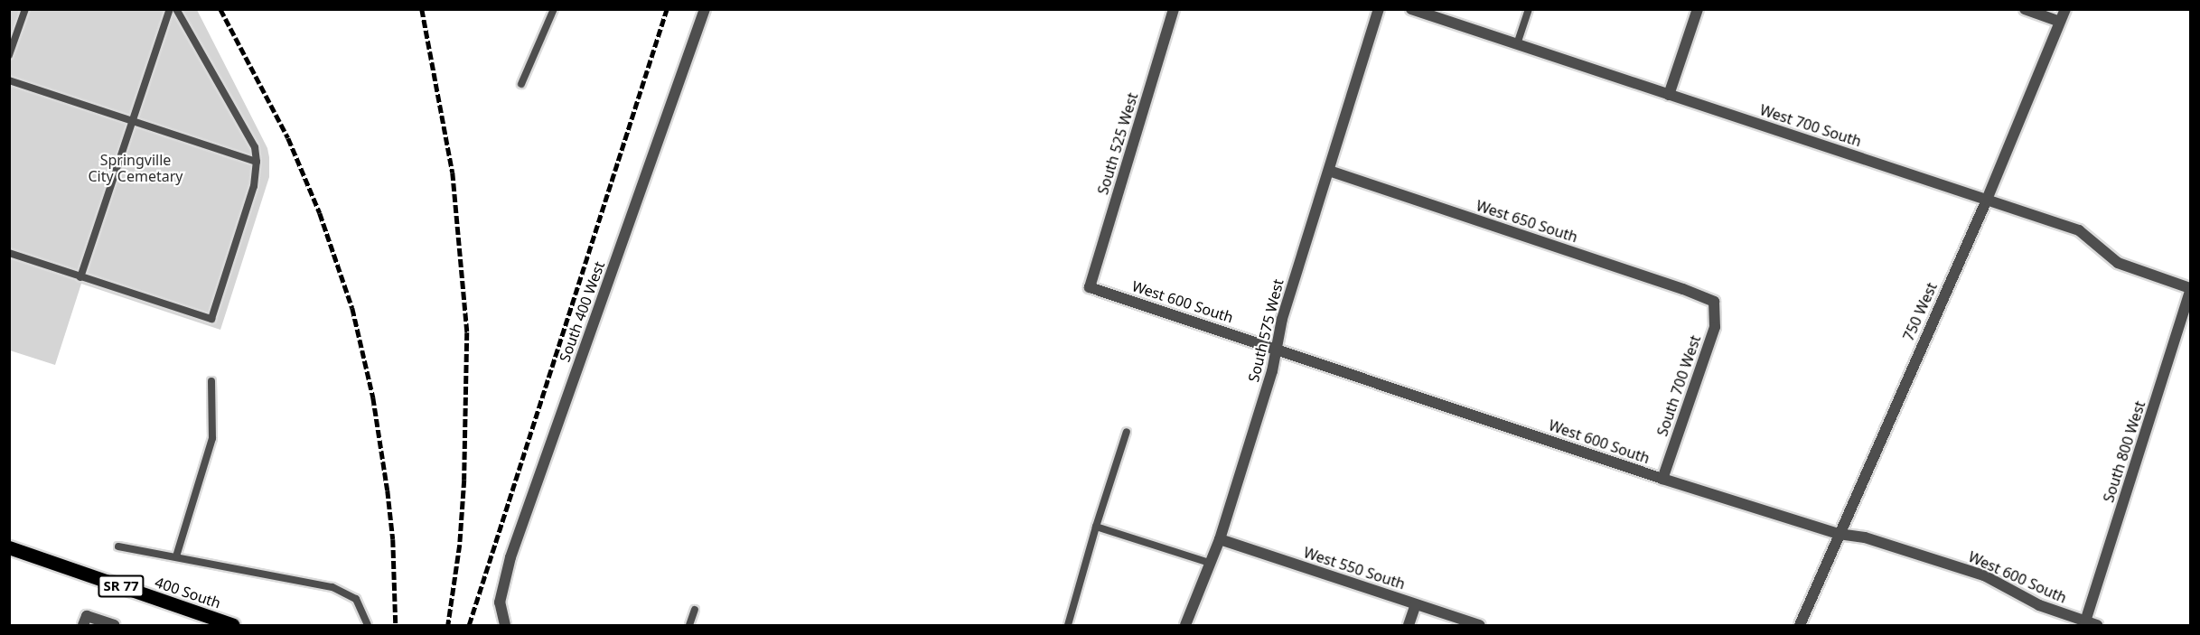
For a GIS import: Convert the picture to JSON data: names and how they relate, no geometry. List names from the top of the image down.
{
  "streets": {
    "main road": ["SR 77", "400 South"],
    "street": [
      "West 700 South",
      "South 525 West",
      "West 650 South",
      "West 600 South",
      "South 400 West",
      "750 West",
      "South 575 West",
      "South 700 West",
      "South 800 West",
      "West 550 South"
    ]
  },
  "crossings": [
    ["West 700 South", "750 West"],
    ["West 700 South", "South 800 West"],
    ["South 525 West", "West 600 South"],
    ["West 650 South", "South 575 West"],
    ["West 650 South", "South 700 West"],
    ["West 600 South", "750 West"],
    ["West 600 South", "South 575 West"],
    ["West 600 South", "South 700 West"],
    ["West 600 South", "South 800 West"],
    ["South 575 West", "West 550 South"]
  ],
  "parks": ["Springville City Cemetary"]
}
